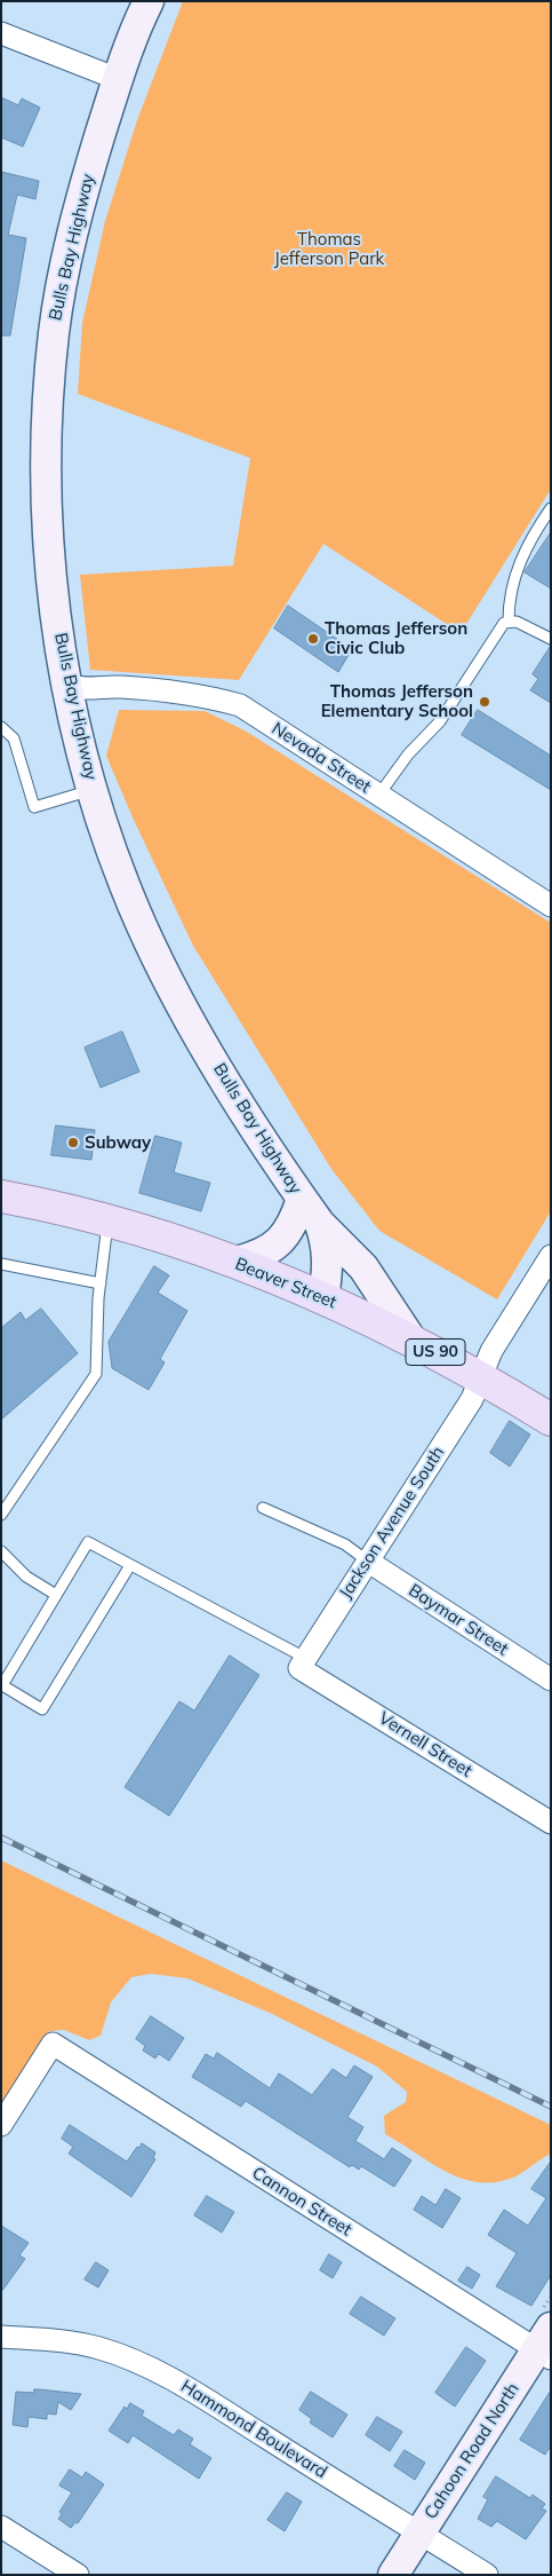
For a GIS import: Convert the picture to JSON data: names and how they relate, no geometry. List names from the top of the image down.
{
  "streets": {
    "main road": [
      "Bulls Bay Highway",
      "Beaver Street",
      "US 90",
      "Cahoon Road North"
    ],
    "street": [
      "Nevada Street",
      "Jackson Avenue South",
      "Baymar Street",
      "Vernell Street",
      "Cannon Street",
      "Hammond Boulevard"
    ]
  },
  "crossings": [
    ["Bulls Bay Highway", "Nevada Street"],
    ["Bulls Bay Highway", "Beaver Street"],
    ["Beaver Street", "Jackson Avenue South"],
    ["Jackson Avenue South", "Baymar Street"],
    ["Jackson Avenue South", "Vernell Street"],
    ["Cannon Street", "Cahoon Road North"],
    ["Hammond Boulevard", "Cahoon Road North"]
  ],
  "parks": ["Thomas Jefferson Park"],
  "places": ["Thomas Jefferson Civic Club", "Thomas Jefferson Elementary School", "Subway"]
}
